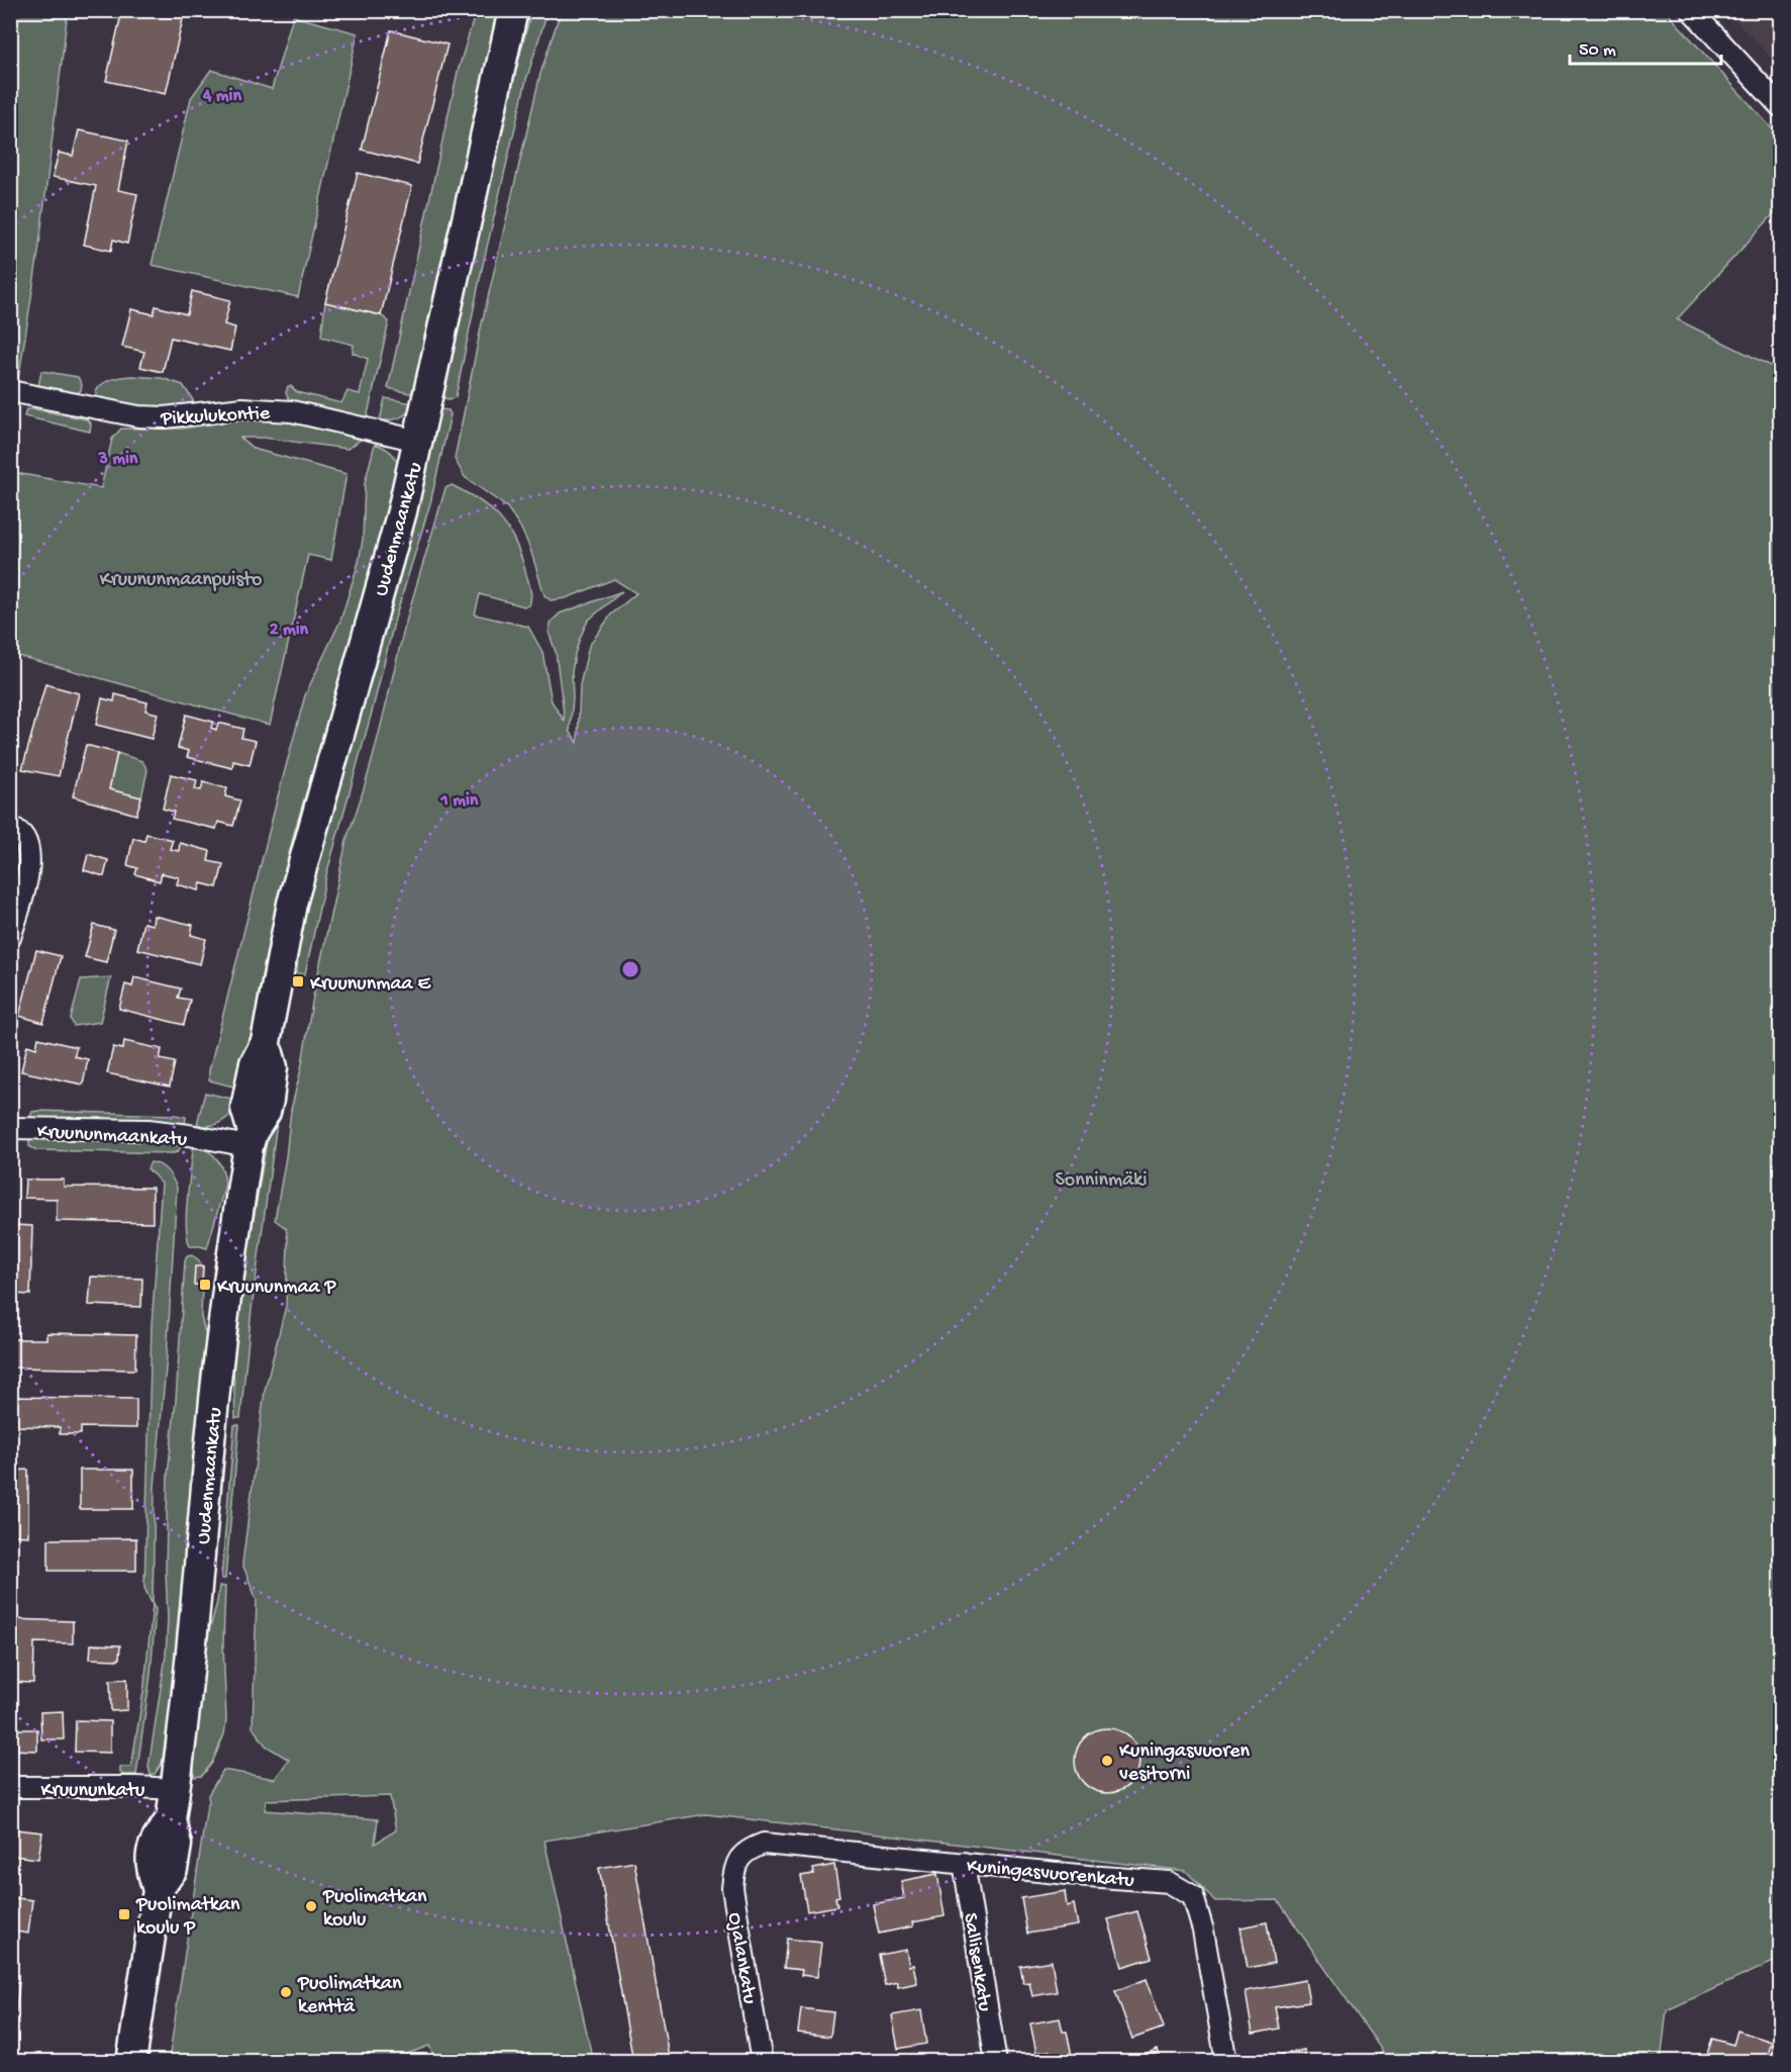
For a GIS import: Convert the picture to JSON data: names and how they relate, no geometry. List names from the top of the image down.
{
  "streets": {
    "main road": ["Uudenmaankatu"],
    "street": [
      "Pikkulukontie",
      "Kruununmaankatu",
      "Kruununkatu",
      "Kuningasvuorenkatu",
      "Ojalankatu",
      "Sallisenkatu"
    ]
  },
  "crossings": [
    ["Pikkulukontie", "Uudenmaankatu"],
    ["Uudenmaankatu", "Kruununmaankatu"],
    ["Uudenmaankatu", "Kruununkatu"],
    ["Kuningasvuorenkatu", "Ojalankatu"],
    ["Kuningasvuorenkatu", "Sallisenkatu"]
  ],
  "parks": ["Kruununmaanpuisto", "Sonninmäki"],
  "places": {
    "transit": ["Kruununmaa E", "Kruununmaa P", "Puolimatkan koulu P"],
    "other": ["Kuningasvuoren vesitorni", "Puolimatkan koulu", "Puolimatkan kenttä"]
  },
  "scale_bar": "50 m",
  "rings": [
    "4 min",
    "3 min",
    "2 min",
    "1 min"
  ]
}
